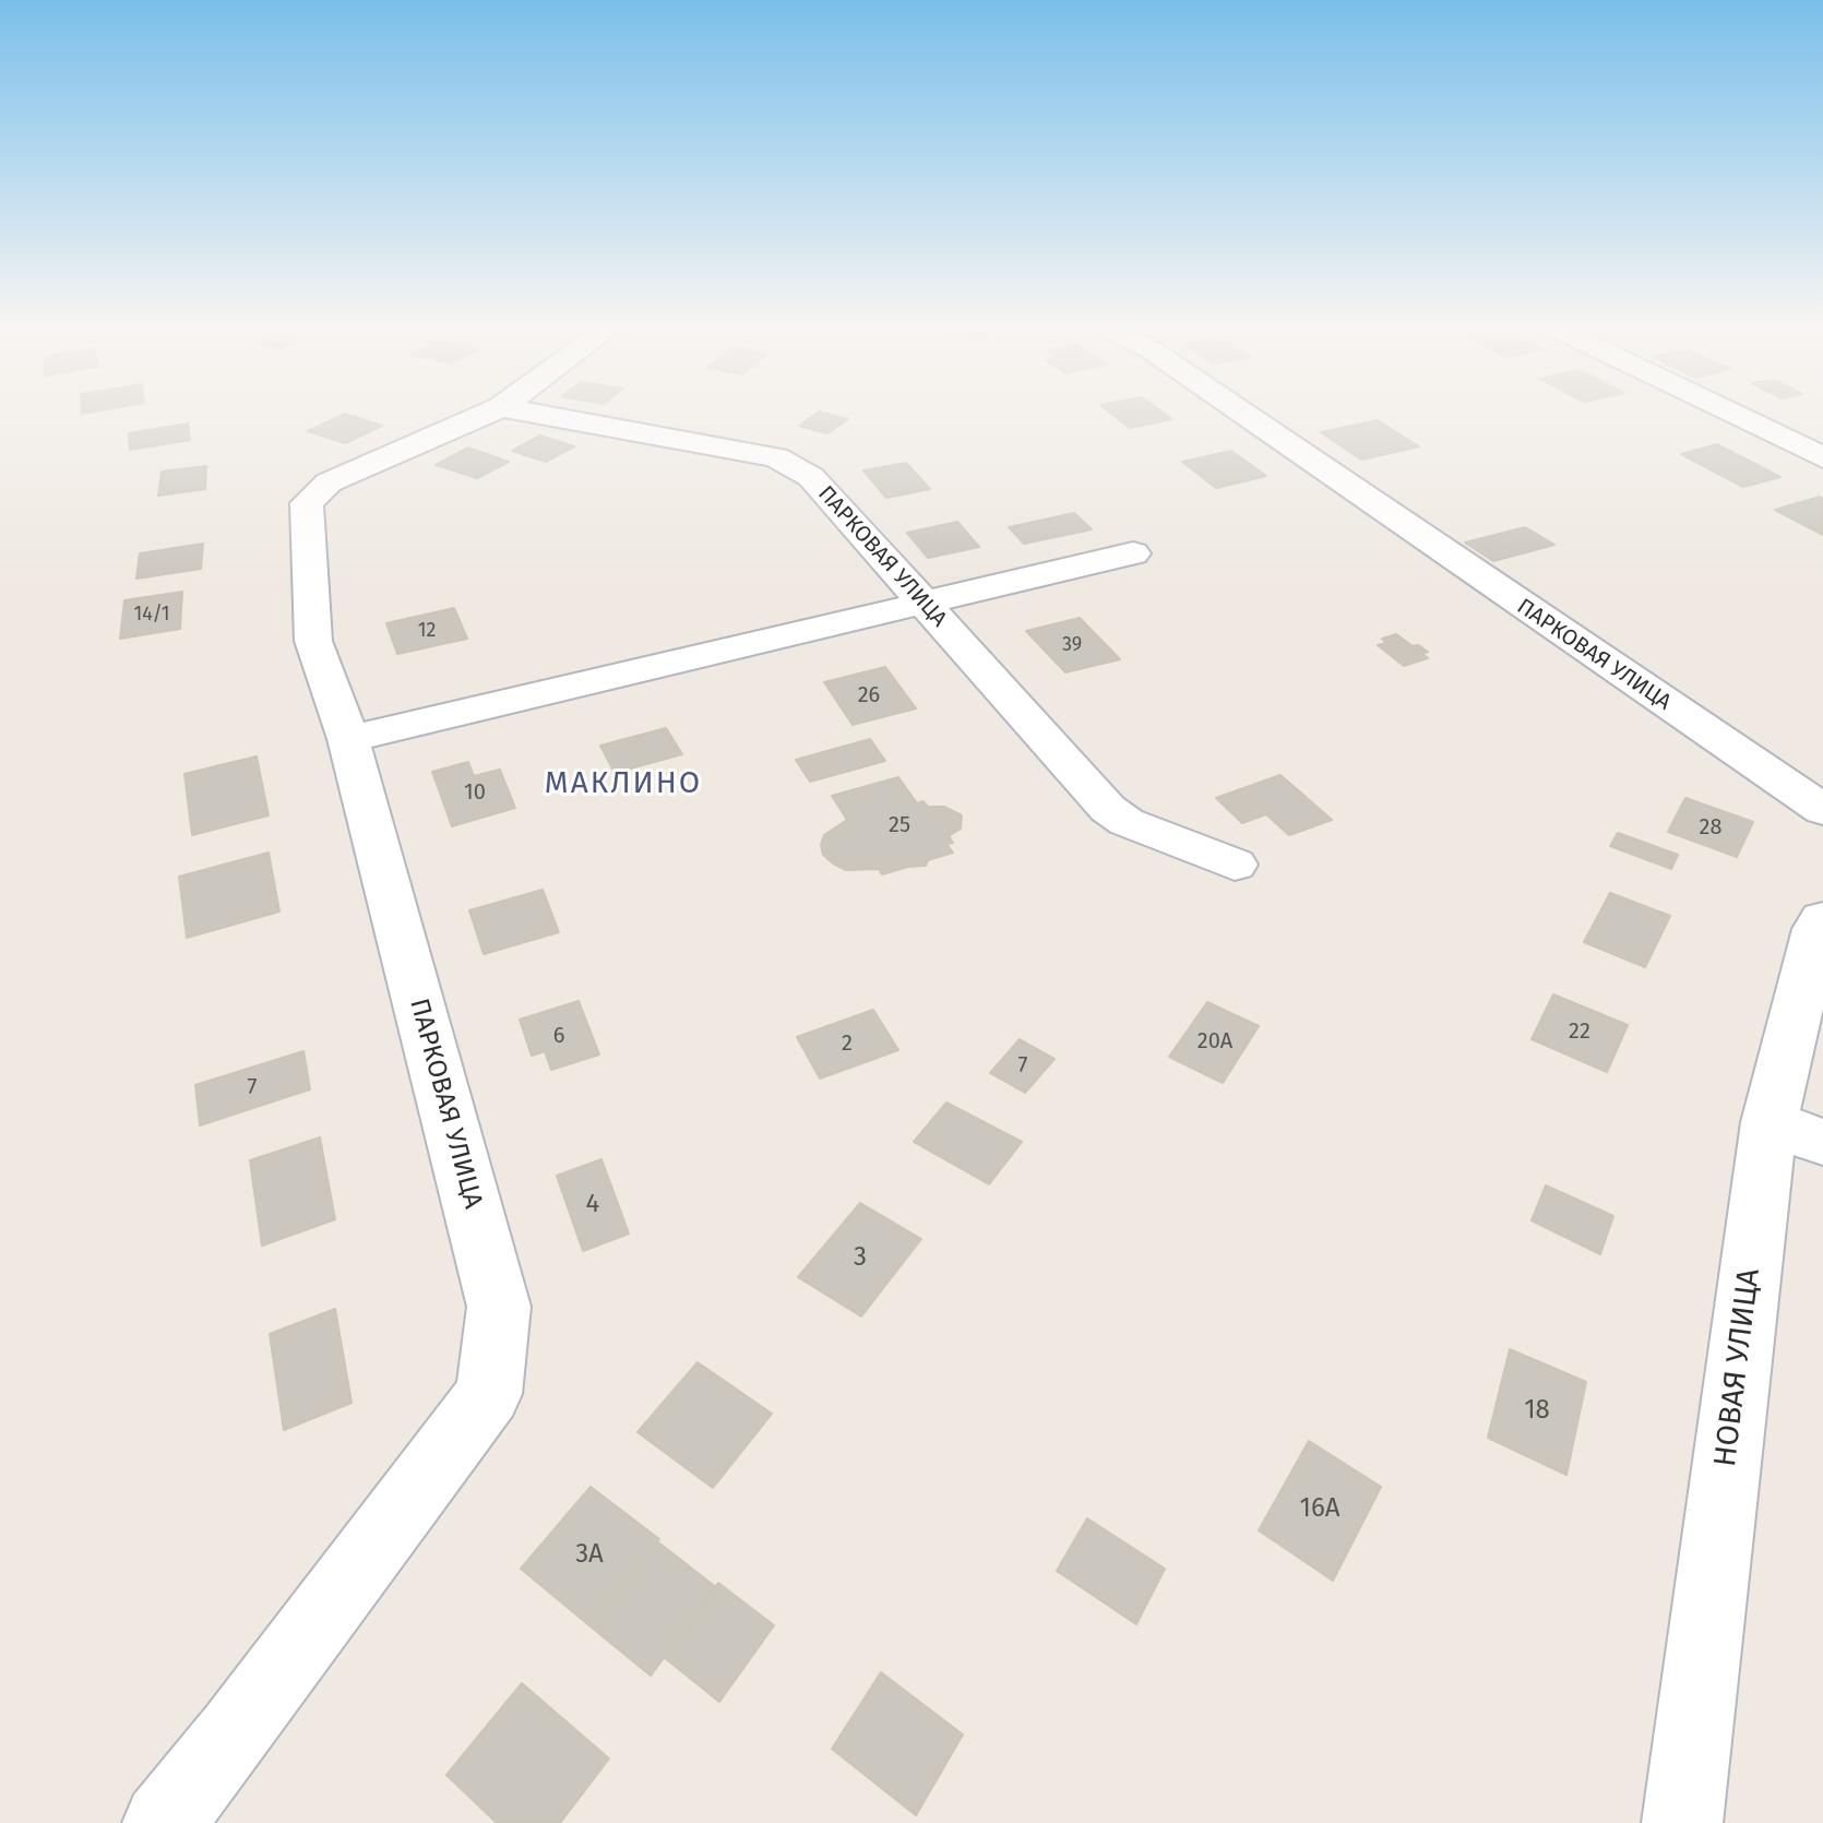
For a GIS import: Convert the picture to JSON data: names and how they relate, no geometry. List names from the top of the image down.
{
  "streets": {
    "street": ["ПАРКОВАЯ УЛИЦА", "НОВАЯ УЛИЦА"]
  },
  "districts": ["МАКЛИНО"],
  "house_numbers": [
    "14/1",
    "12",
    "39",
    "26",
    "10",
    "25",
    "28",
    "22",
    "6",
    "20А",
    "2",
    "7",
    "7",
    "4",
    "3",
    "18",
    "16А",
    "3А"
  ]
}
